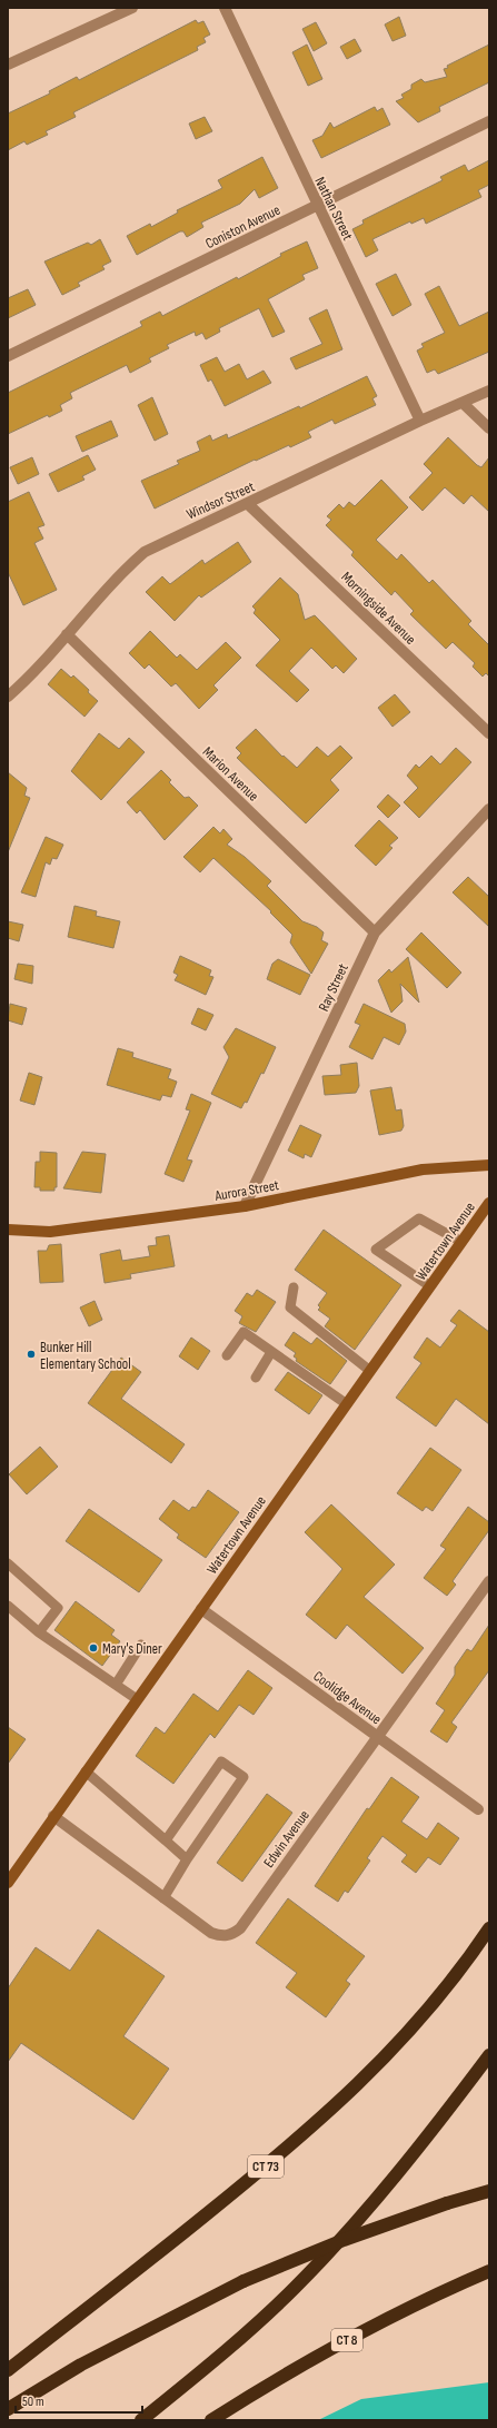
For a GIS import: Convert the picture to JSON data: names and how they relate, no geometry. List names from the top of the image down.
{
  "streets": {
    "highway": ["CT 73", "CT 8"],
    "main road": ["Aurora Street", "Watertown Avenue"],
    "street": [
      "Nathan Street",
      "Coniston Avenue",
      "Windsor Street",
      "Morningside Avenue",
      "Marion Avenue",
      "Ray Street",
      "Coolidge Avenue",
      "Edwin Avenue"
    ]
  },
  "crossings": [
    ["Nathan Street", "Coniston Avenue"],
    ["Nathan Street", "Windsor Street"],
    ["Windsor Street", "Morningside Avenue"],
    ["Windsor Street", "Marion Avenue"],
    ["Marion Avenue", "Ray Street"],
    ["Ray Street", "Aurora Street"],
    ["Watertown Avenue", "Coolidge Avenue"],
    ["Watertown Avenue", "Edwin Avenue"],
    ["Coolidge Avenue", "Edwin Avenue"]
  ],
  "places": ["Bunker Hill Elementary School", "Mary's Diner"],
  "scale_bar": "50 m"
}
